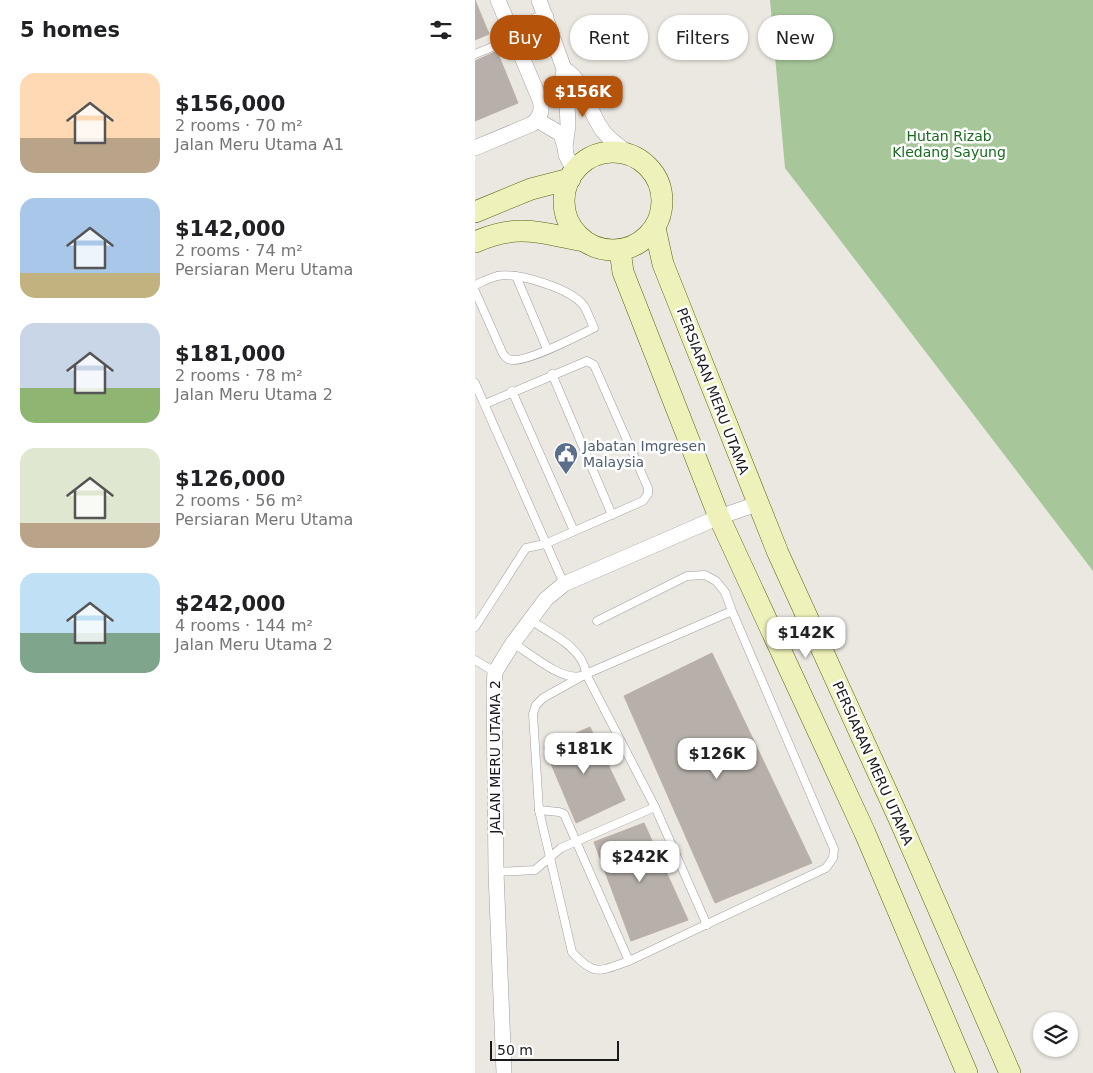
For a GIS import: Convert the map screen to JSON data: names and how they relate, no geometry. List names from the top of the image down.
{
  "streets": {
    "main road": ["PERSIARAN MERU UTAMA"],
    "street": ["JALAN MERU UTAMA 2"]
  },
  "crossings": [
    ["PERSIARAN MERU UTAMA", "JALAN MERU UTAMA 2"]
  ],
  "parks": ["Hutan Rizab Kledang Sayung"],
  "places": {
    "public building": ["Jabatan Imgresen Malaysia"]
  },
  "scale_bar": "50 m",
  "page": {
    "heading": "5 homes",
    "chip": [
      "Buy",
      "Rent",
      "Filters",
      "New"
    ],
    "list": [
      {
        "name": "$156,000",
        "note": "2 rooms · 70 m² · Jalan Meru Utama A1"
      },
      {
        "name": "$142,000",
        "note": "2 rooms · 74 m² · Persiaran Meru Utama"
      },
      {
        "name": "$181,000",
        "note": "2 rooms · 78 m² · Jalan Meru Utama 2"
      },
      {
        "name": "$126,000",
        "note": "2 rooms · 56 m² · Persiaran Meru Utama"
      },
      {
        "name": "$242,000",
        "note": "4 rooms · 144 m² · Jalan Meru Utama 2"
      }
    ],
    "price": [
      "$156K",
      "$142K",
      "$181K",
      "$126K",
      "$242K"
    ],
    "scale": "50 m"
  }
}
